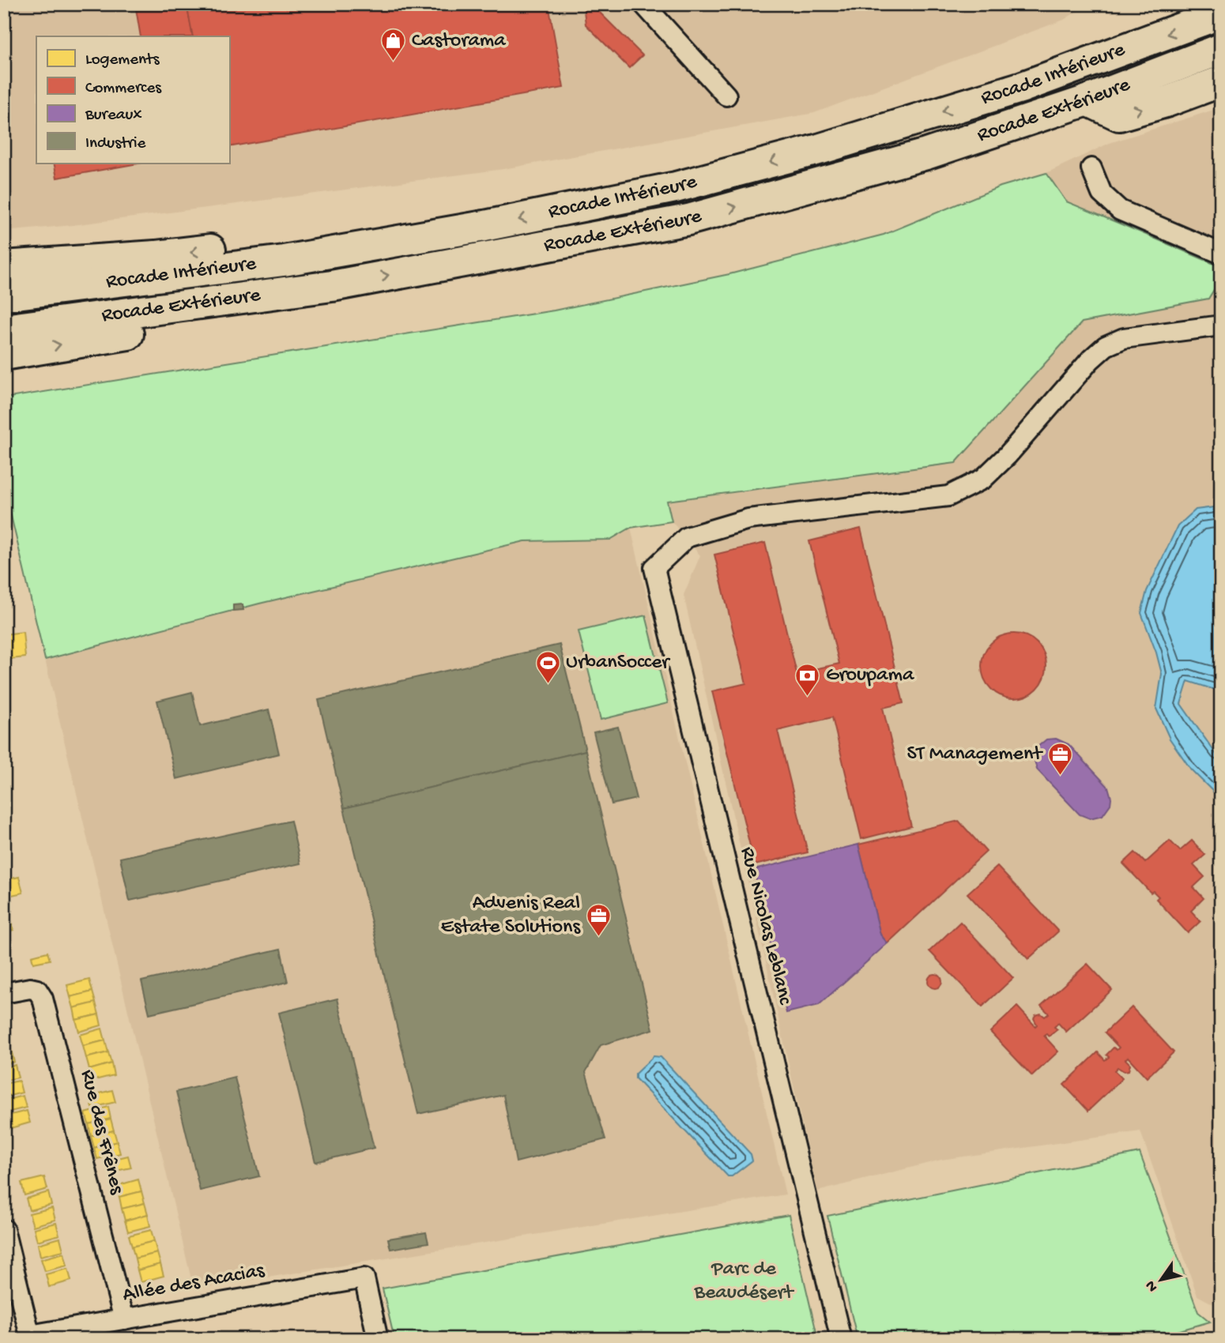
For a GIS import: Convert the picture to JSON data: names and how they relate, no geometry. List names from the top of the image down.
{
  "streets": {
    "highway": ["Rocade Intérieure", "Rocade Extérieure"],
    "street": ["Rue Nicolas Leblanc", "Rue des Frênes", "Allée des Acacias"]
  },
  "crossings": [
    ["Rue des Frênes", "Allée des Acacias"]
  ],
  "one_way": ["Rocade Intérieure", "Rocade Extérieure"],
  "parks": ["Parc de Beaudésert"],
  "places": {
    "shop": ["Castorama"],
    "sports": ["UrbanSoccer"],
    "bank": ["Groupama"],
    "office": ["ST Management", "Advenis Real Estate Solutions"]
  },
  "legend": [
    "Logements",
    "Commerces",
    "Bureaux",
    "Industrie"
  ],
  "north": "bottom left"
}
